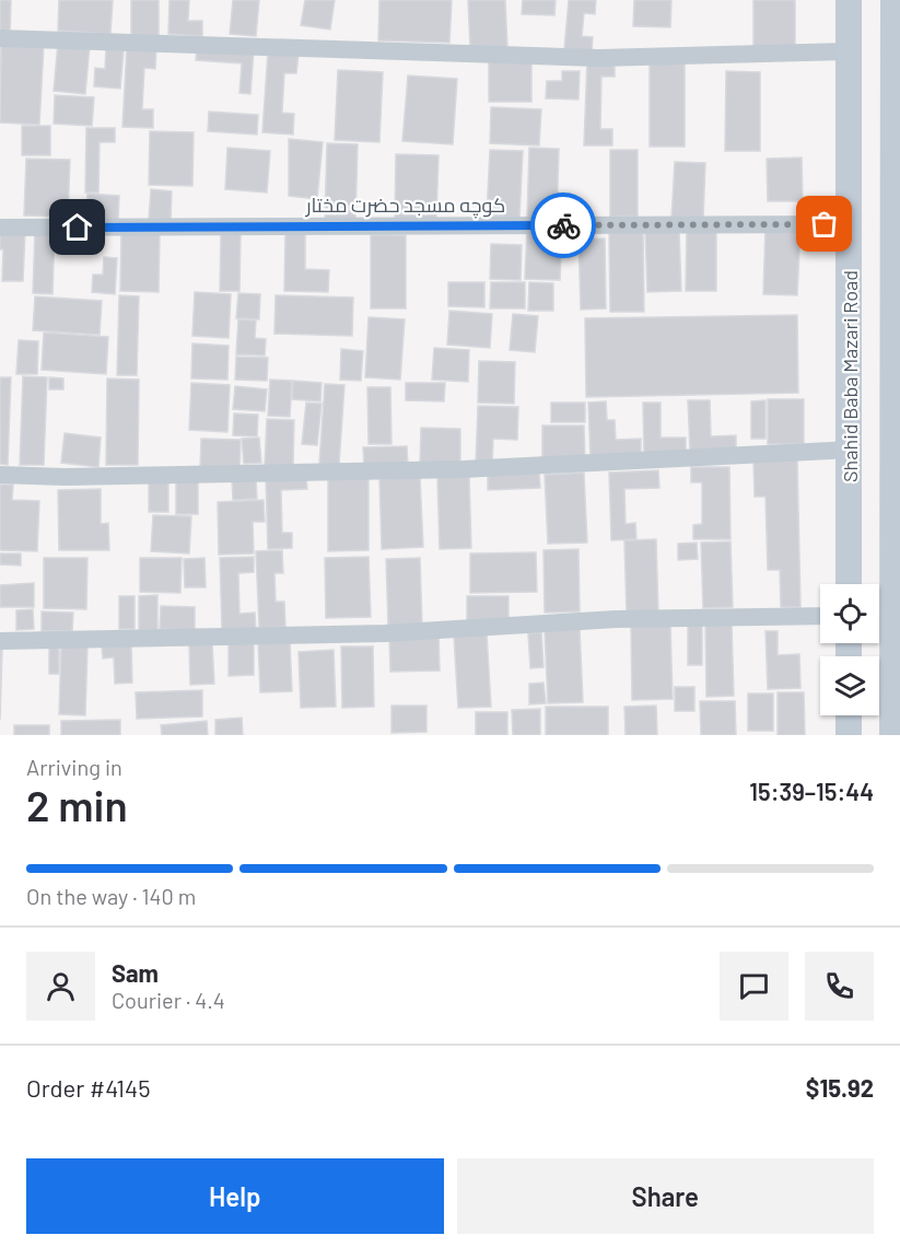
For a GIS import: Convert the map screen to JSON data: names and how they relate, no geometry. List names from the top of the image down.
{
  "streets": {
    "main road": ["Shahid Baba Mazari Road"],
    "street": ["کوچه مسجد حضرت مختار"]
  },
  "crossings": [
    ["کوچه مسجد حضرت مختار", "Shahid Baba Mazari Road"]
  ],
  "page": {
    "heading": ["2 min", "Arriving in", "15:39–15:44"],
    "panel": [
      "Sam",
      "Courier · 4.4",
      "Order #4145",
      "$15.92"
    ],
    "bar": "On the way · 140 m",
    "buttons": ["Help", "Share"]
  }
}
